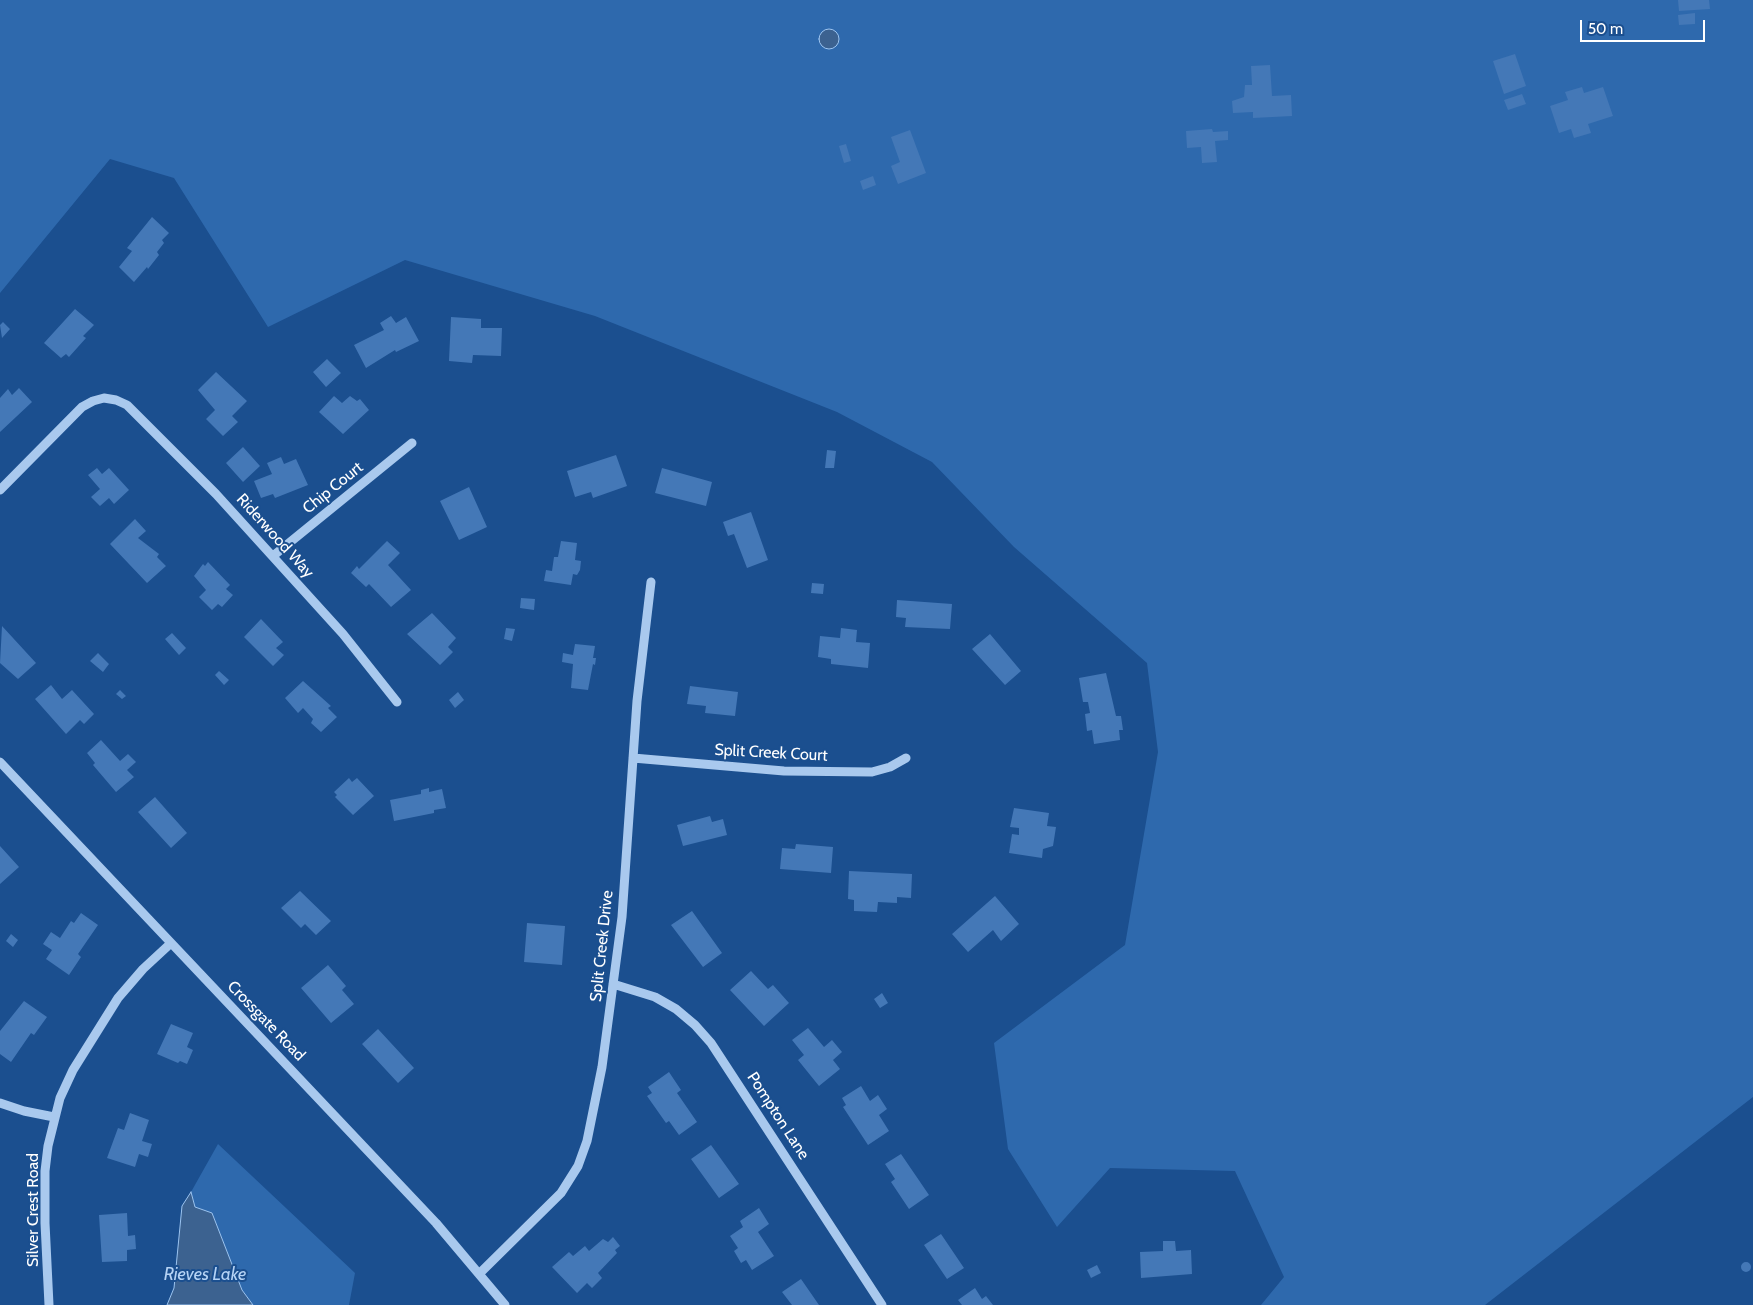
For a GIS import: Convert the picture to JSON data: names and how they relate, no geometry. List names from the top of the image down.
{
  "streets": {
    "street": [
      "Chip Court",
      "Riderwood Way",
      "Split Creek Court",
      "Split Creek Drive",
      "Crossgate Road",
      "Pompton Lane",
      "Silver Crest Road"
    ]
  },
  "crossings": [
    ["Chip Court", "Riderwood Way"],
    ["Split Creek Court", "Split Creek Drive"],
    ["Split Creek Drive", "Crossgate Road"],
    ["Split Creek Drive", "Pompton Lane"],
    ["Crossgate Road", "Silver Crest Road"]
  ],
  "water": ["Rieves Lake"],
  "scale_bar": "50 m"
}
